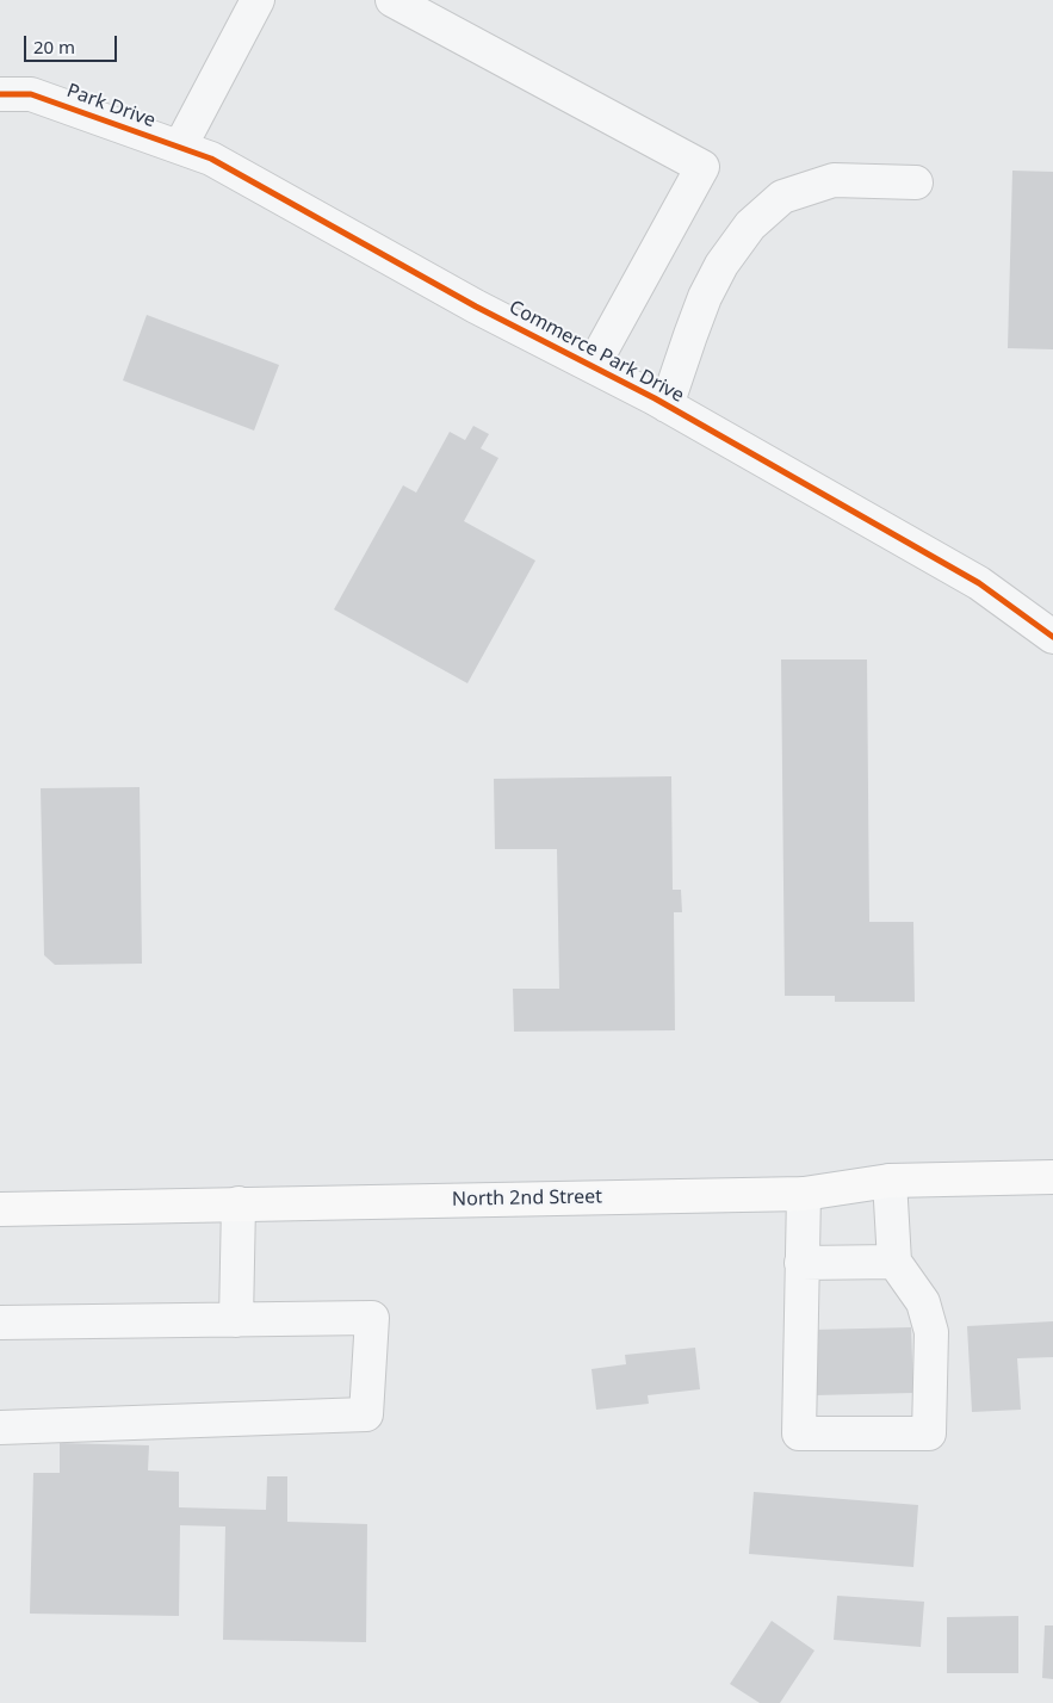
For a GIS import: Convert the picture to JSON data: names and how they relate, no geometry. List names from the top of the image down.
{
  "streets": {
    "main road": ["North 2nd Street"],
    "street": ["Park Drive", "Commerce Park Drive"]
  },
  "crossings": [
    ["Park Drive", "Commerce Park Drive"]
  ],
  "scale_bar": "20 m"
}
